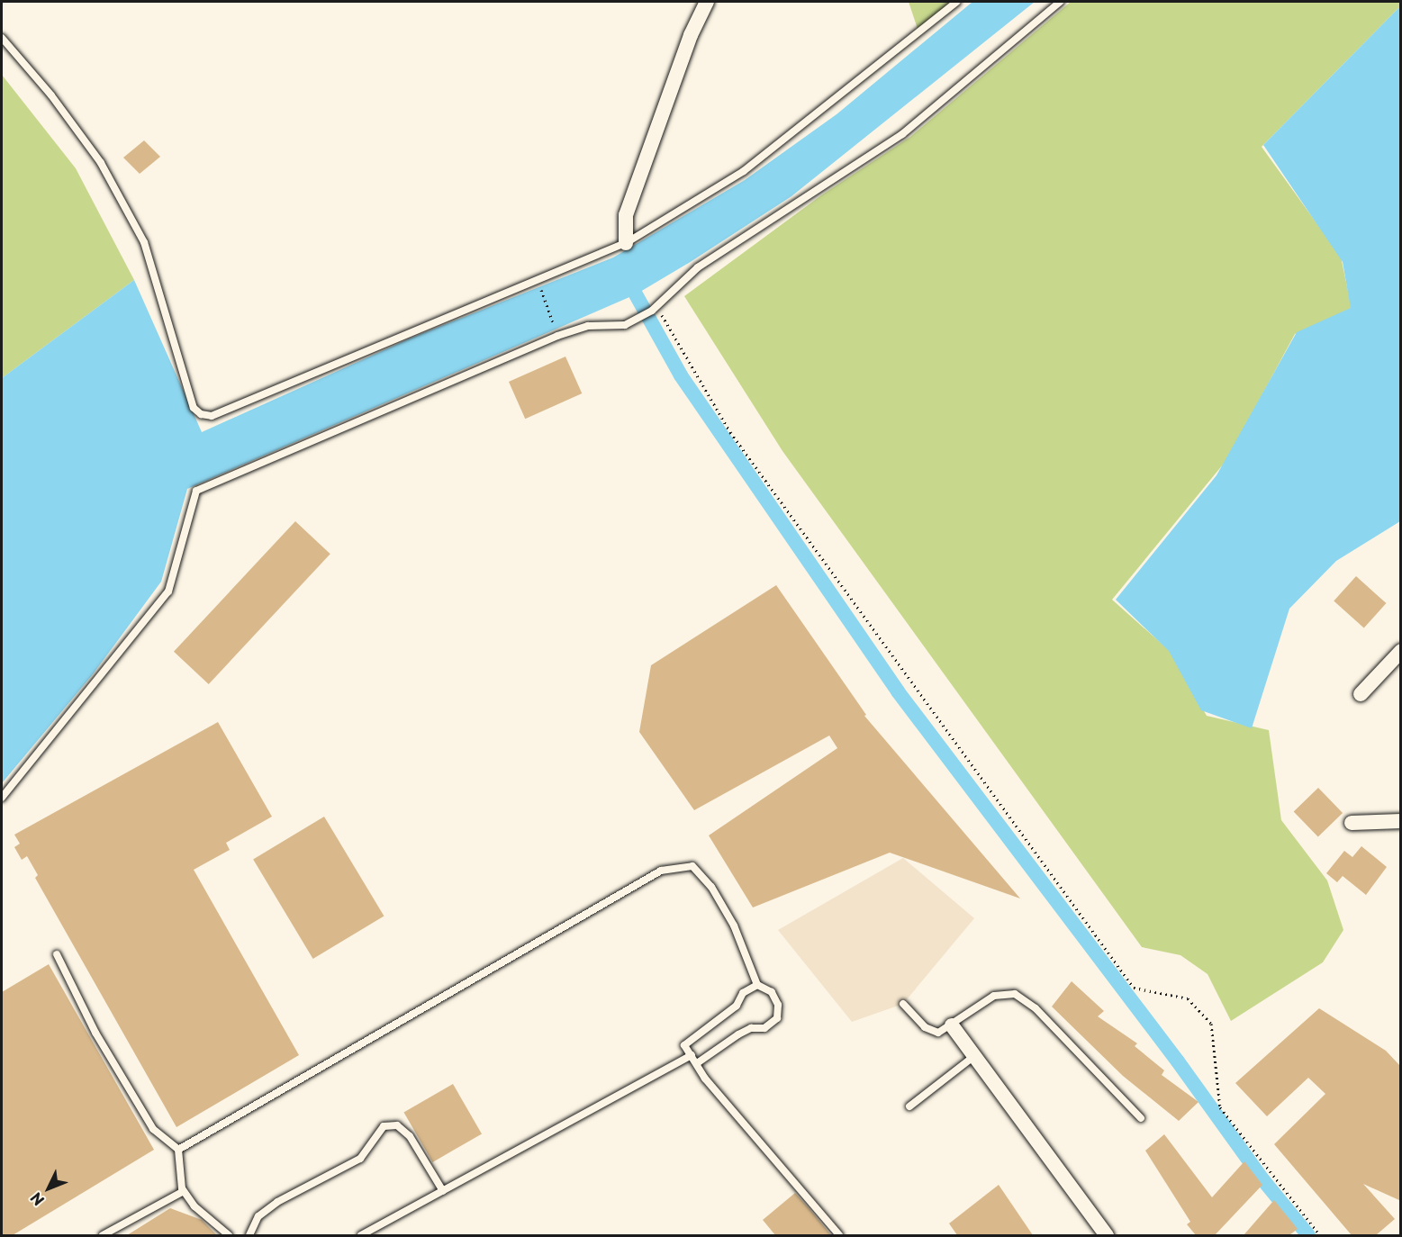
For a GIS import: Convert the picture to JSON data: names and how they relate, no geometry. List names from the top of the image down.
{
  "north": "bottom left"
}
